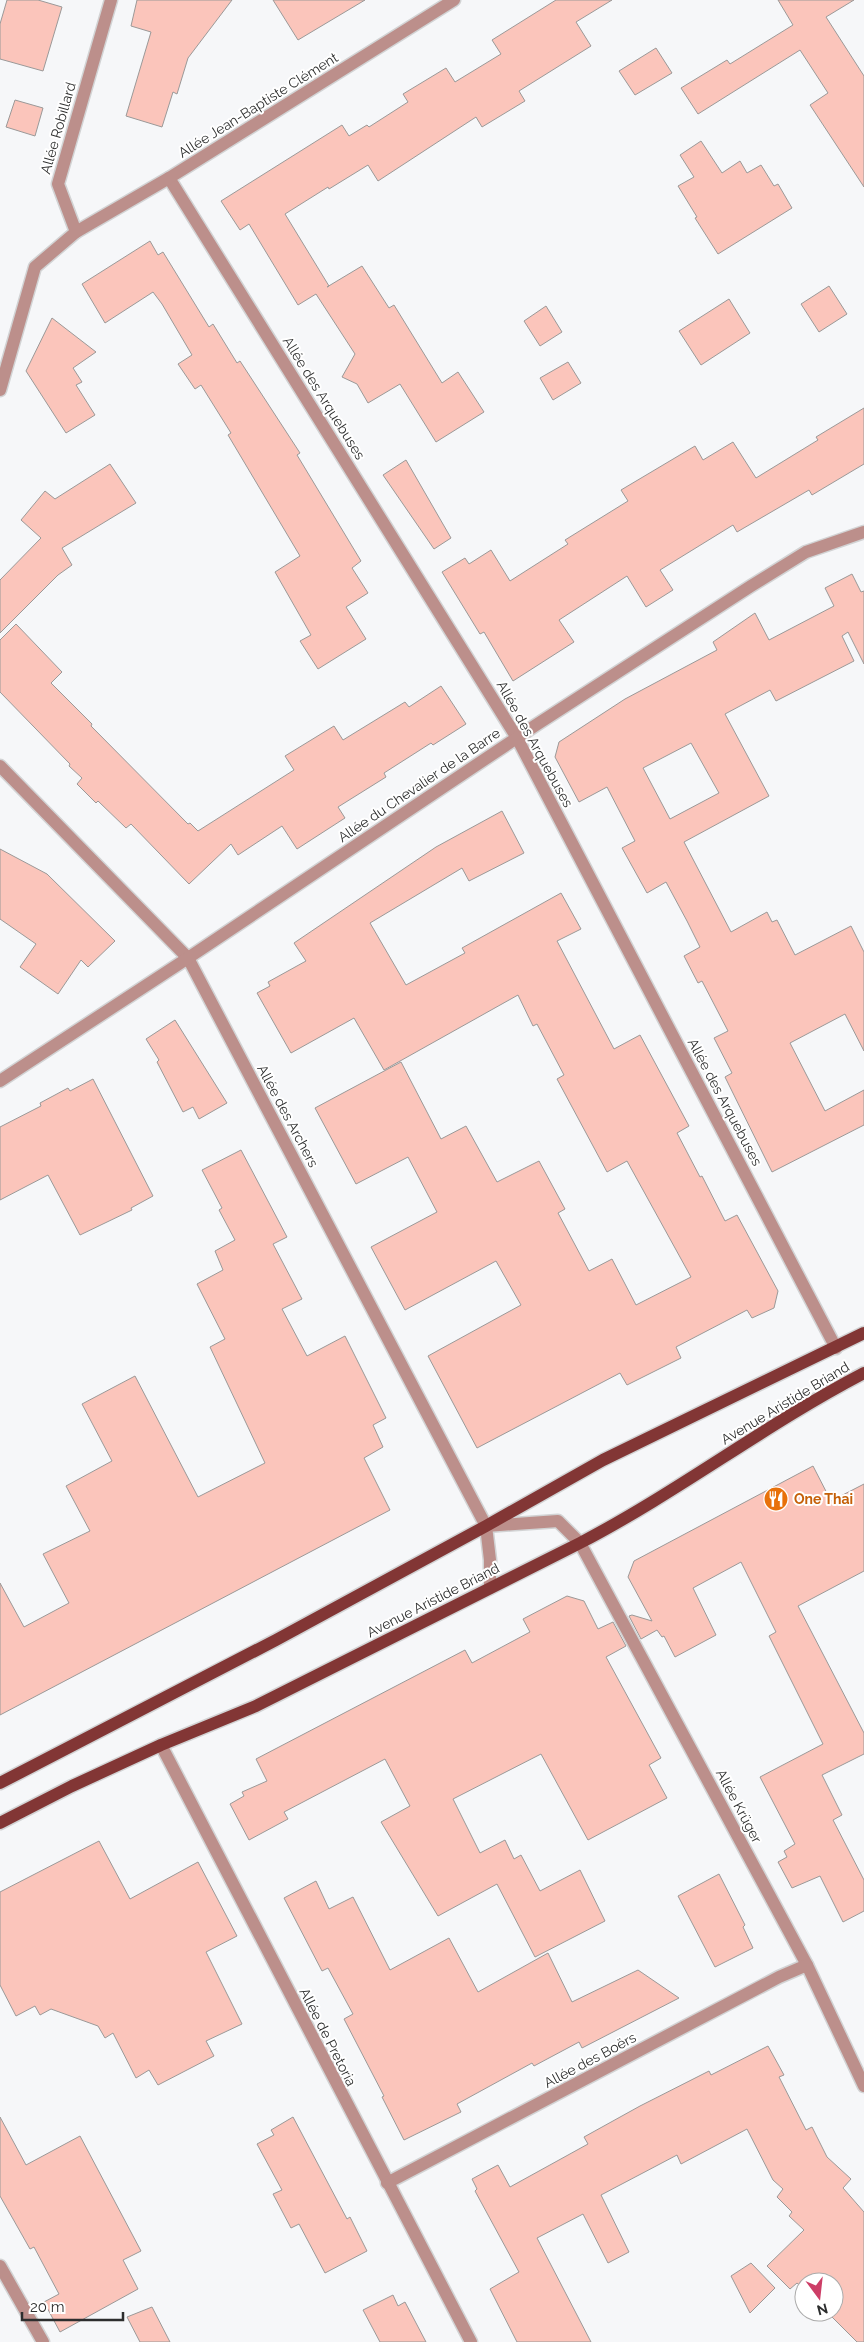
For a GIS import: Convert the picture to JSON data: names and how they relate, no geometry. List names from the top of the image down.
{
  "streets": {
    "main road": ["Avenue Aristide Briand"],
    "street": [
      "Allée Jean-Baptiste Clément",
      "Allée Robillard",
      "Allée des Arquebuses",
      "Allée du Chevalier de la Barre",
      "Allée des Archers",
      "Allée Krüger",
      "Allée de Pretoria",
      "Allée des Boërs"
    ]
  },
  "crossings": [
    ["Allée Jean-Baptiste Clément", "Allée Robillard"],
    ["Allée Jean-Baptiste Clément", "Allée des Arquebuses"],
    ["Allée des Arquebuses", "Allée du Chevalier de la Barre"],
    ["Allée des Arquebuses", "Avenue Aristide Briand"],
    ["Allée du Chevalier de la Barre", "Allée des Archers"],
    ["Allée des Archers", "Avenue Aristide Briand"],
    ["Allée des Archers", "Allée Krüger"],
    ["Avenue Aristide Briand", "Allée Krüger"],
    ["Avenue Aristide Briand", "Allée de Pretoria"],
    ["Allée Krüger", "Allée des Boërs"],
    ["Allée de Pretoria", "Allée des Boërs"]
  ],
  "places": {
    "restaurant": ["One Thai"]
  },
  "scale_bar": "20 m",
  "north": "bottom"
}
